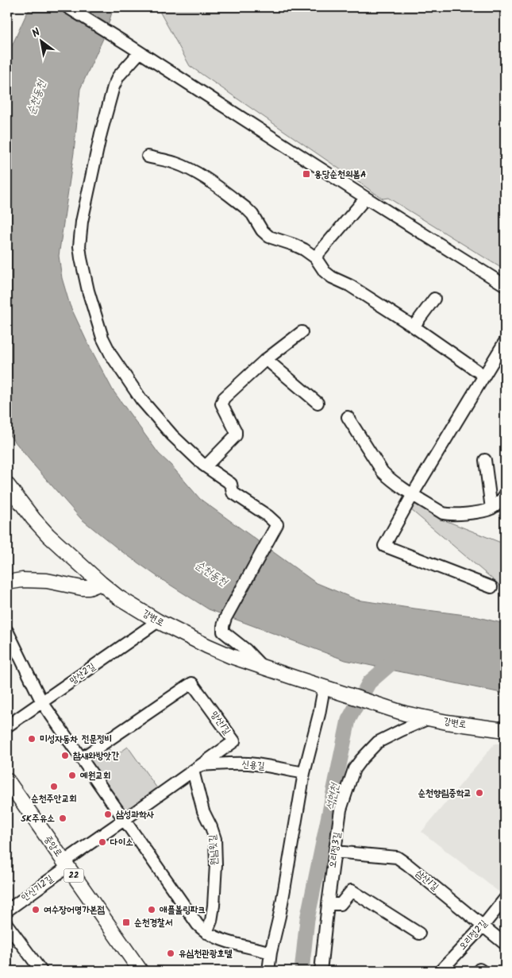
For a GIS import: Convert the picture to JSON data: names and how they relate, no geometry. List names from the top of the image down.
{
  "streets": {
    "main road": ["강변로", "중앙로", "22"],
    "street": [
      "망산2길",
      "망산1길",
      "신용길",
      "원님윗길",
      "오리정3길",
      "삼산1길",
      "안신기2길",
      "오리정2길"
    ]
  },
  "crossings": [
    ["강변로", "망산2길"],
    ["강변로", "오리정3길"],
    ["망산1길", "신용길"],
    ["망산1길", "중앙로"],
    ["망산1길", "원님윗길"],
    ["망산1길", "안신기2길"],
    ["신용길", "원님윗길"],
    ["중앙로", "안신기2길"],
    ["오리정3길", "삼산1길"],
    ["삼산1길", "오리정2길"]
  ],
  "water": ["순천동천", "석현천"],
  "places": {
    "transit": ["용당순천의봄A", "순천경찰서"],
    "other": [
      "미성자동차 전문정비",
      "참새와방앗간",
      "예원교회",
      "순천주안교회",
      "순천향림중학교",
      "삼성과학사",
      "SK주유소",
      "다이소",
      "여수장어명가본점",
      "애플볼링파크",
      "유심천관광호텔"
    ]
  },
  "north": "top left"
}
